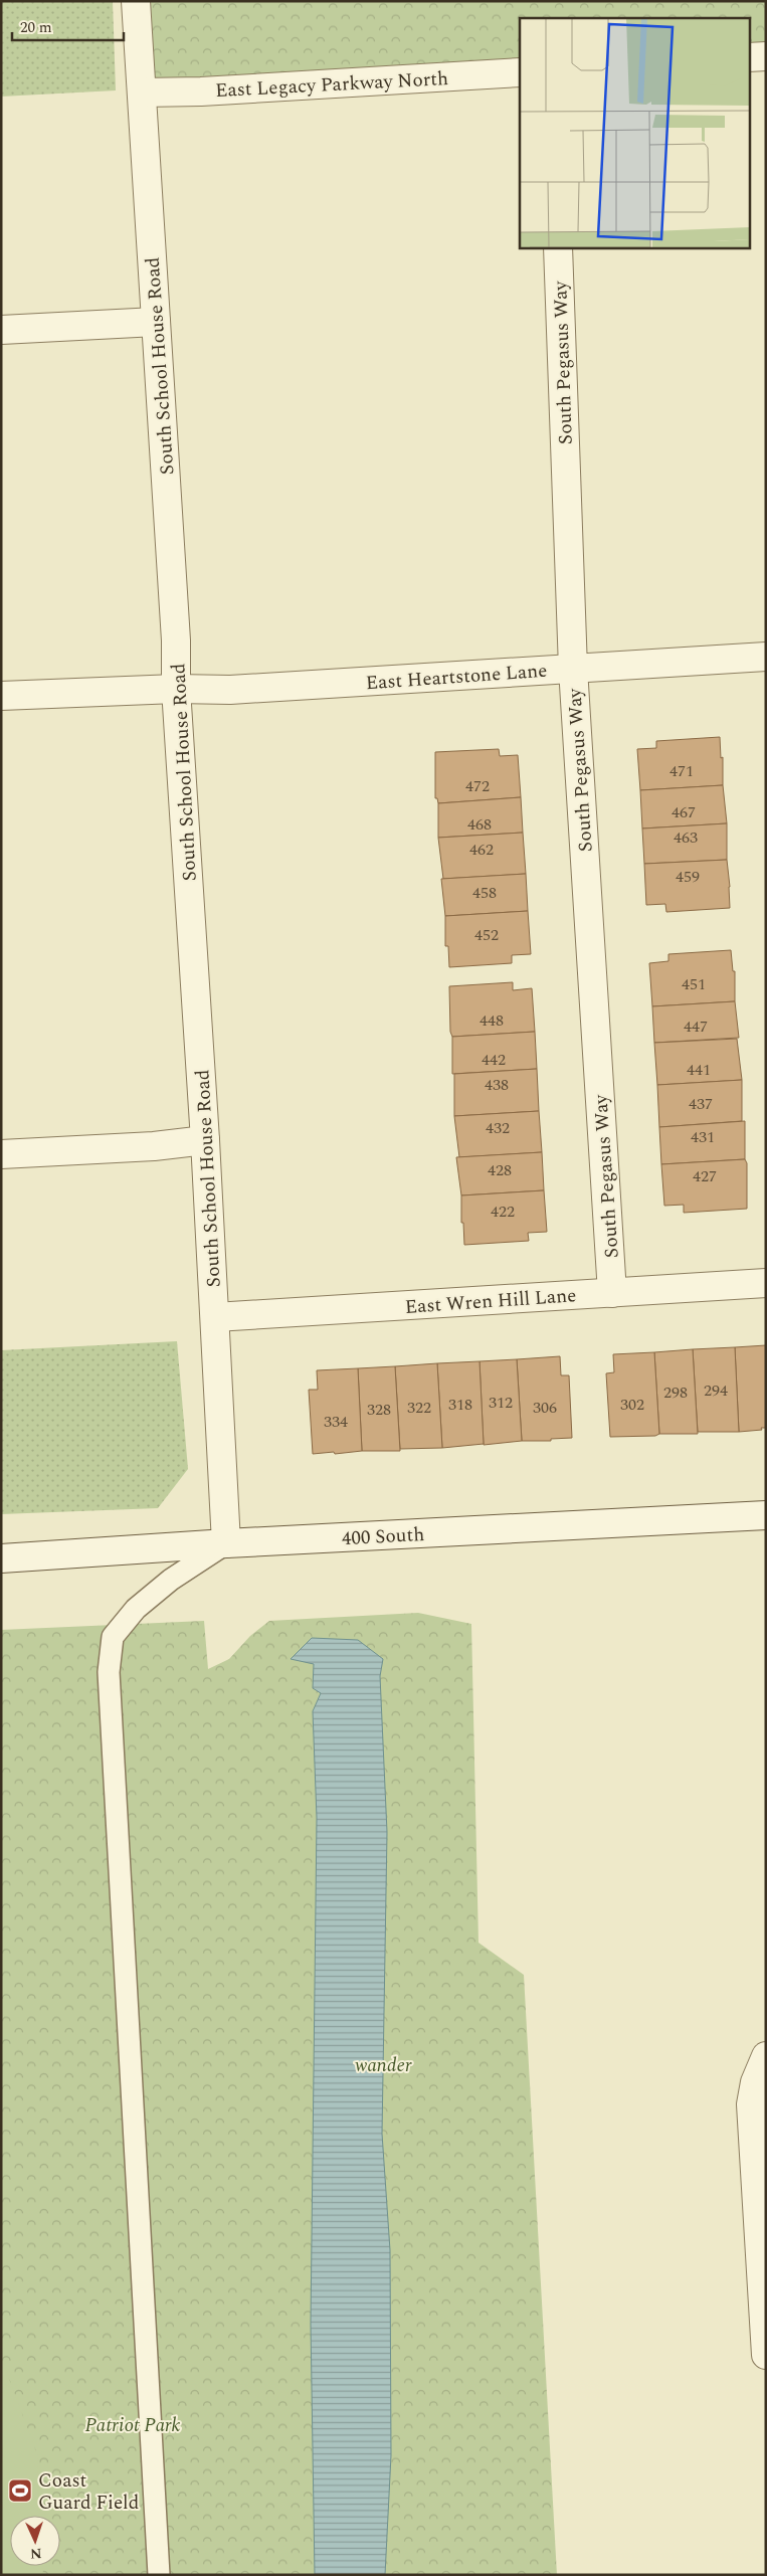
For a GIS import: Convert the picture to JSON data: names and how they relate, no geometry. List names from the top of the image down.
{
  "streets": {
    "street": [
      "East Legacy Parkway North",
      "South Pegasus Way",
      "South School House Road",
      "East Heartstone Lane",
      "East Wren Hill Lane",
      "400 South"
    ]
  },
  "crossings": [
    ["East Legacy Parkway North", "South School House Road"],
    ["South Pegasus Way", "East Heartstone Lane"],
    ["South Pegasus Way", "East Wren Hill Lane"],
    ["South School House Road", "East Heartstone Lane"],
    ["South School House Road", "East Wren Hill Lane"],
    ["South School House Road", "400 South"]
  ],
  "parks": ["wander", "Patriot Park"],
  "places": {
    "sports": ["Coast Guard Field"]
  },
  "house_numbers": [
    "471",
    "472",
    "467",
    "468",
    "463",
    "462",
    "459",
    "458",
    "452",
    "451",
    "448",
    "447",
    "442",
    "441",
    "438",
    "437",
    "432",
    "431",
    "428",
    "427",
    "422",
    "294",
    "298",
    "312",
    "318",
    "302",
    "322",
    "306",
    "328",
    "334"
  ],
  "scale_bar": "20 m",
  "north": "bottom"
}
